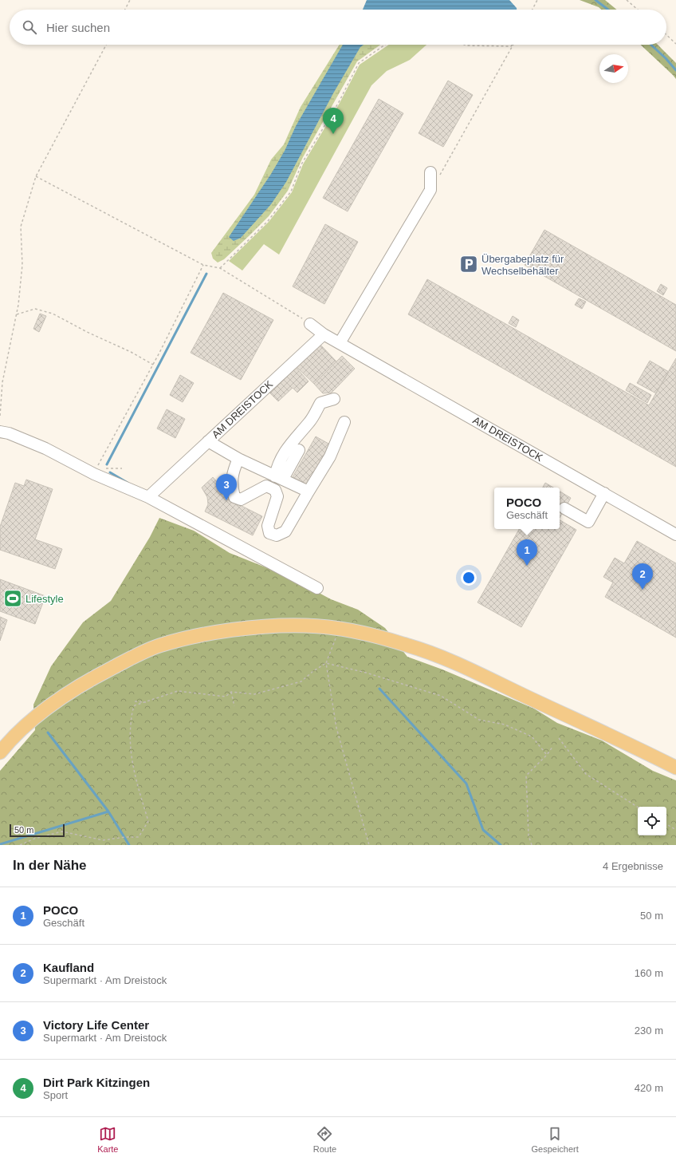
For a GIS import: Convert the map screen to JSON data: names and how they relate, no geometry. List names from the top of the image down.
{
  "streets": {
    "street": ["AM DREISTOCK"]
  },
  "places": {
    "parking": ["Übergabeplatz für Wechselbehälter"],
    "sports": ["Lifestyle"]
  },
  "scale_bar": "50 m",
  "north": "right",
  "page": {
    "search": "Hier suchen",
    "pins": [
      "4",
      "3",
      "1",
      "2"
    ],
    "popup": ["POCO", "Geschäft"],
    "scale": "50 m",
    "heading": ["In der Nähe", "4 Ergebnisse"],
    "list": [
      {
        "mark": "1",
        "name": "POCO",
        "note": "Geschäft",
        "value": "50 m"
      },
      {
        "mark": "2",
        "name": "Kaufland",
        "note": "Supermarkt · Am Dreistock",
        "value": "160 m"
      },
      {
        "mark": "3",
        "name": "Victory Life Center",
        "note": "Supermarkt · Am Dreistock",
        "value": "230 m"
      },
      {
        "mark": "4",
        "name": "Dirt Park Kitzingen",
        "note": "Sport",
        "value": "420 m"
      }
    ],
    "nav": ["Karte", "Route", "Gespeichert"]
  }
}
